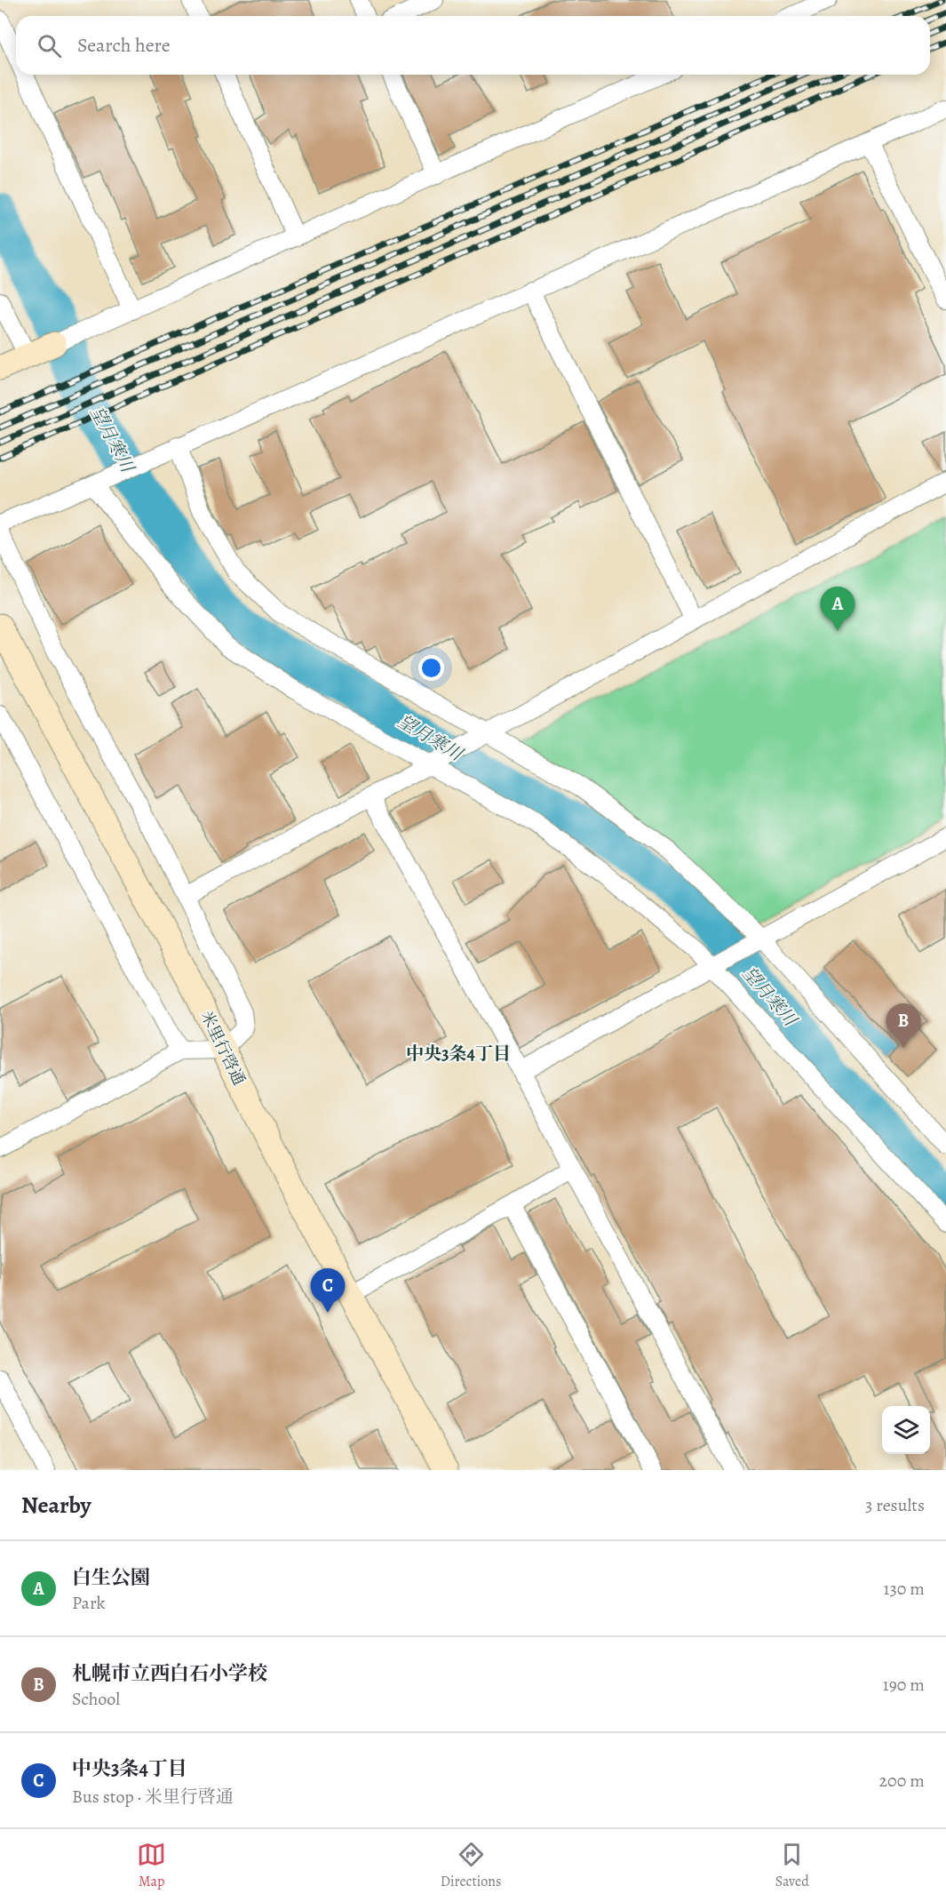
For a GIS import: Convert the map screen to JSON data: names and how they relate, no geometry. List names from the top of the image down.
{
  "streets": {
    "street": ["米里行啓通"]
  },
  "districts": ["中央3条4丁目"],
  "water": ["望月寒川"],
  "page": {
    "search": "Search here",
    "pins": ["A", "B", "C"],
    "heading": ["Nearby", "3 results"],
    "list": [
      {
        "mark": "A",
        "name": "白生公園",
        "note": "Park",
        "value": "130 m"
      },
      {
        "mark": "B",
        "name": "札幌市立西白石小学校",
        "note": "School",
        "value": "190 m"
      },
      {
        "mark": "C",
        "name": "中央3条4丁目",
        "note": "Bus stop · 米里行啓通",
        "value": "200 m"
      }
    ],
    "nav": ["Map", "Directions", "Saved"]
  }
}
